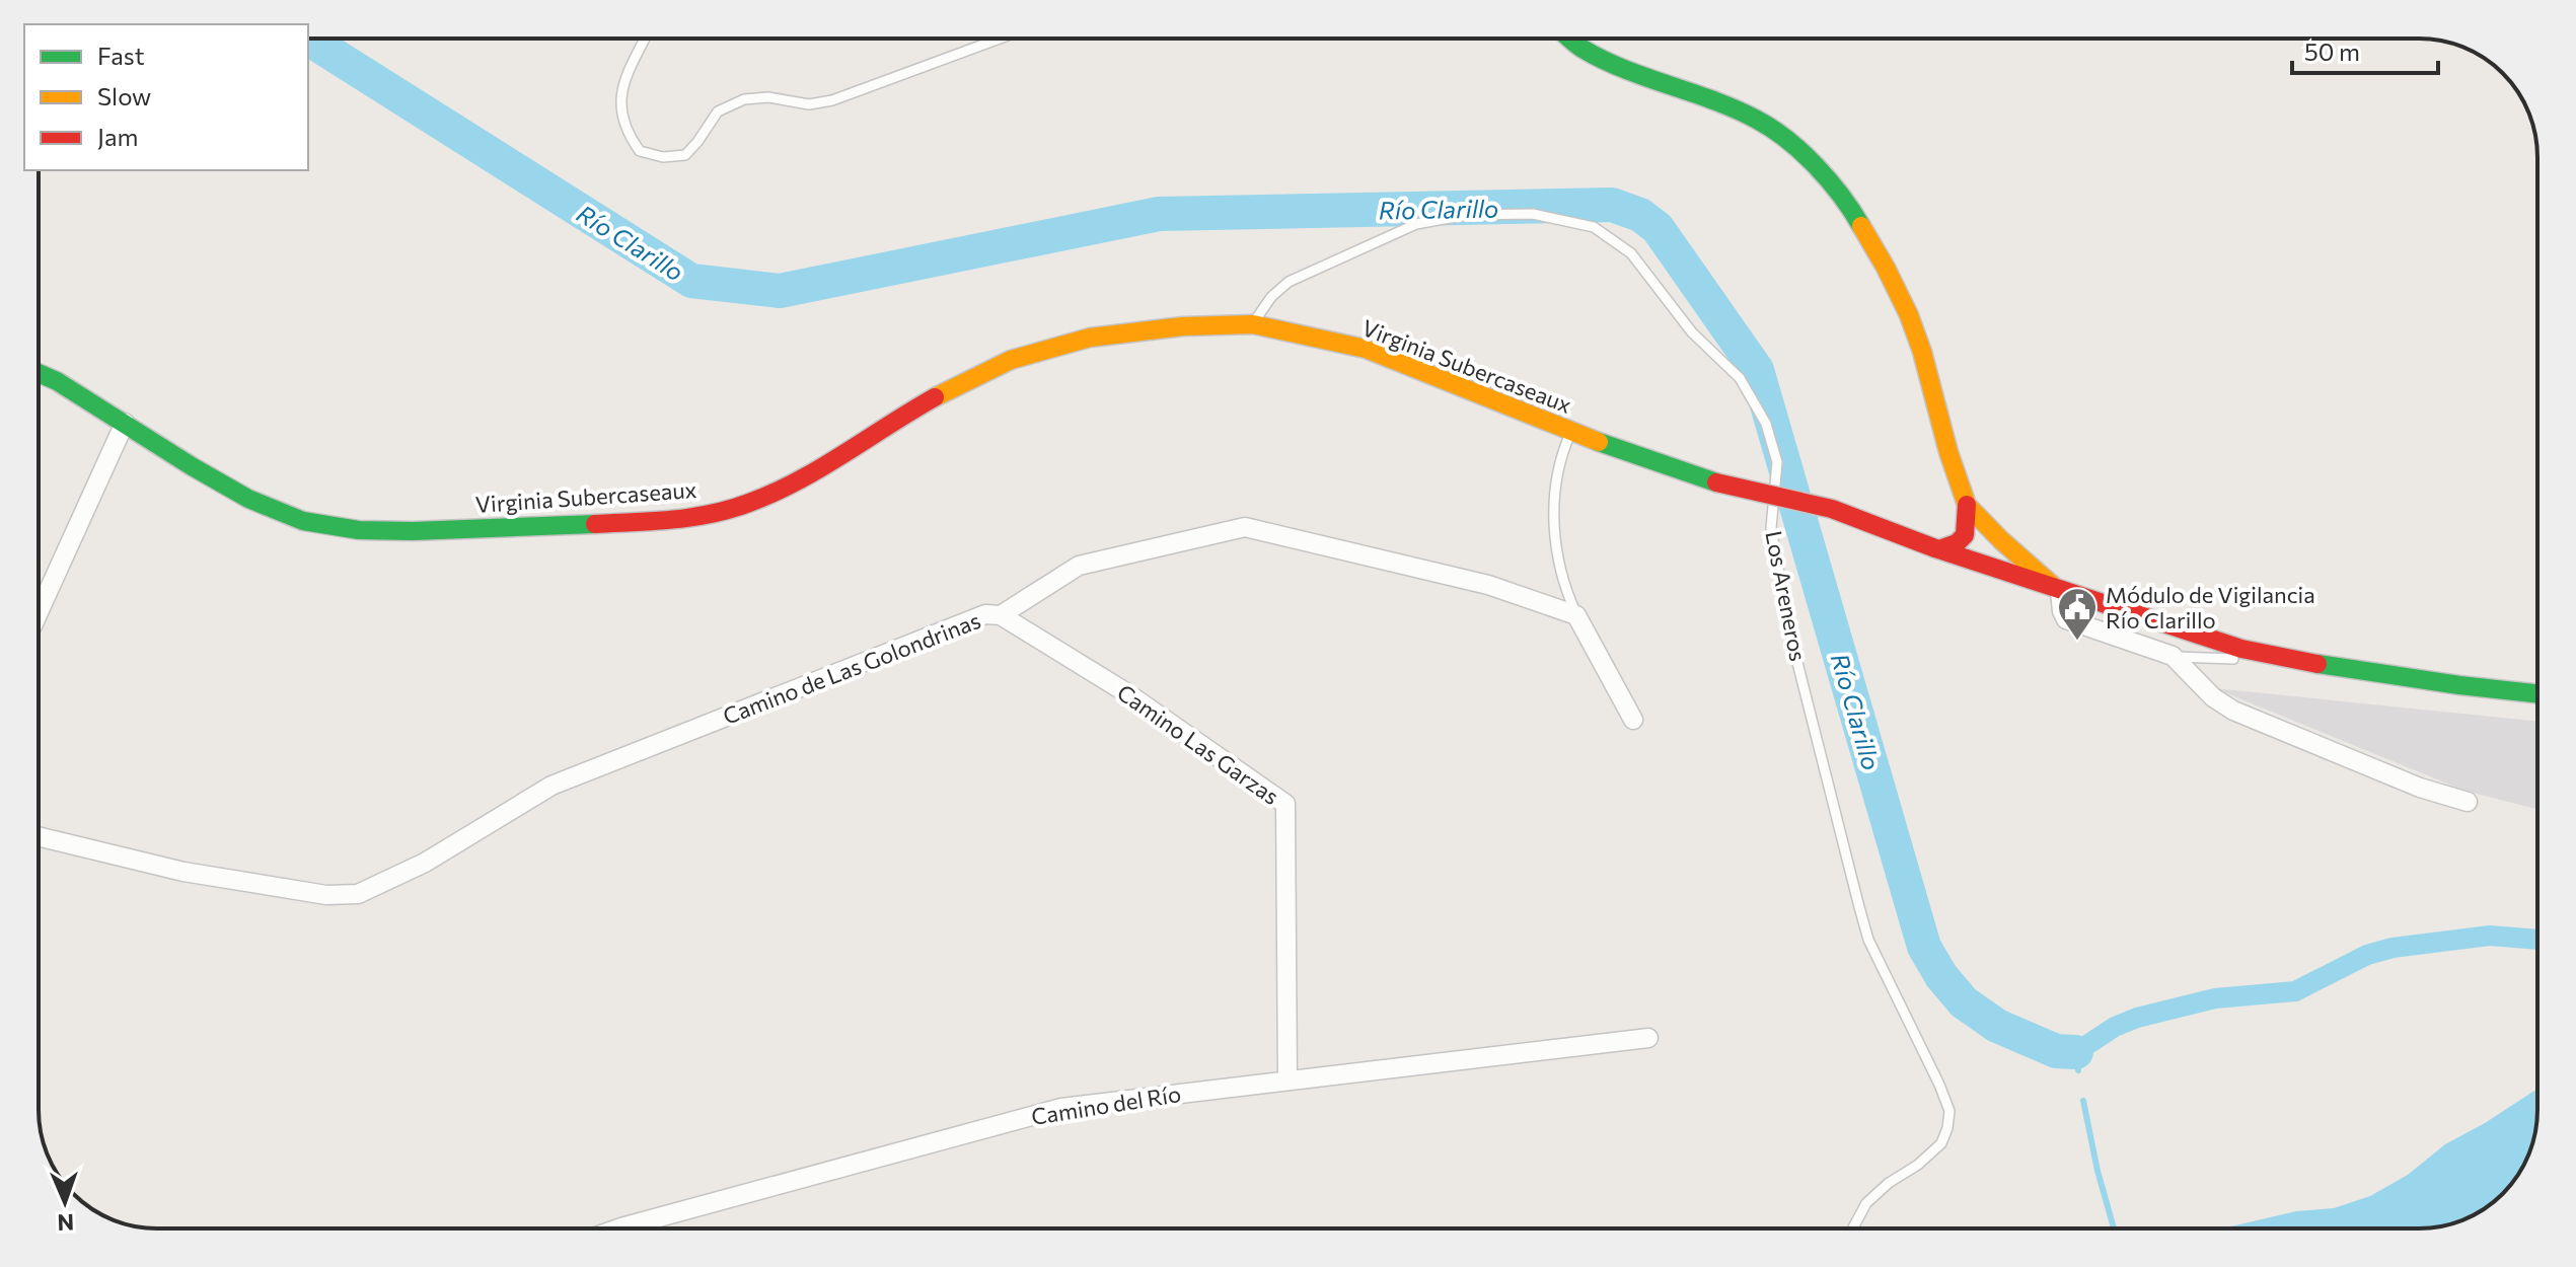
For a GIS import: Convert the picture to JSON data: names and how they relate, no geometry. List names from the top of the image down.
{
  "streets": {
    "main road": ["Virginia Subercaseaux"],
    "street": ["Camino de Las Golondrinas", "Camino Las Garzas", "Camino del Río"],
    "lane": ["Los Areneros"]
  },
  "crossings": [
    ["Virginia Subercaseaux", "Los Areneros"],
    ["Camino de Las Golondrinas", "Camino Las Garzas"],
    ["Camino Las Garzas", "Camino del Río"]
  ],
  "water": ["Río Clarillo"],
  "places": {
    "public building": ["Módulo de Vigilancia Río Clarillo"]
  },
  "legend": ["Fast", "Slow", "Jam"],
  "scale_bar": "50 m",
  "north": "bottom"
}
